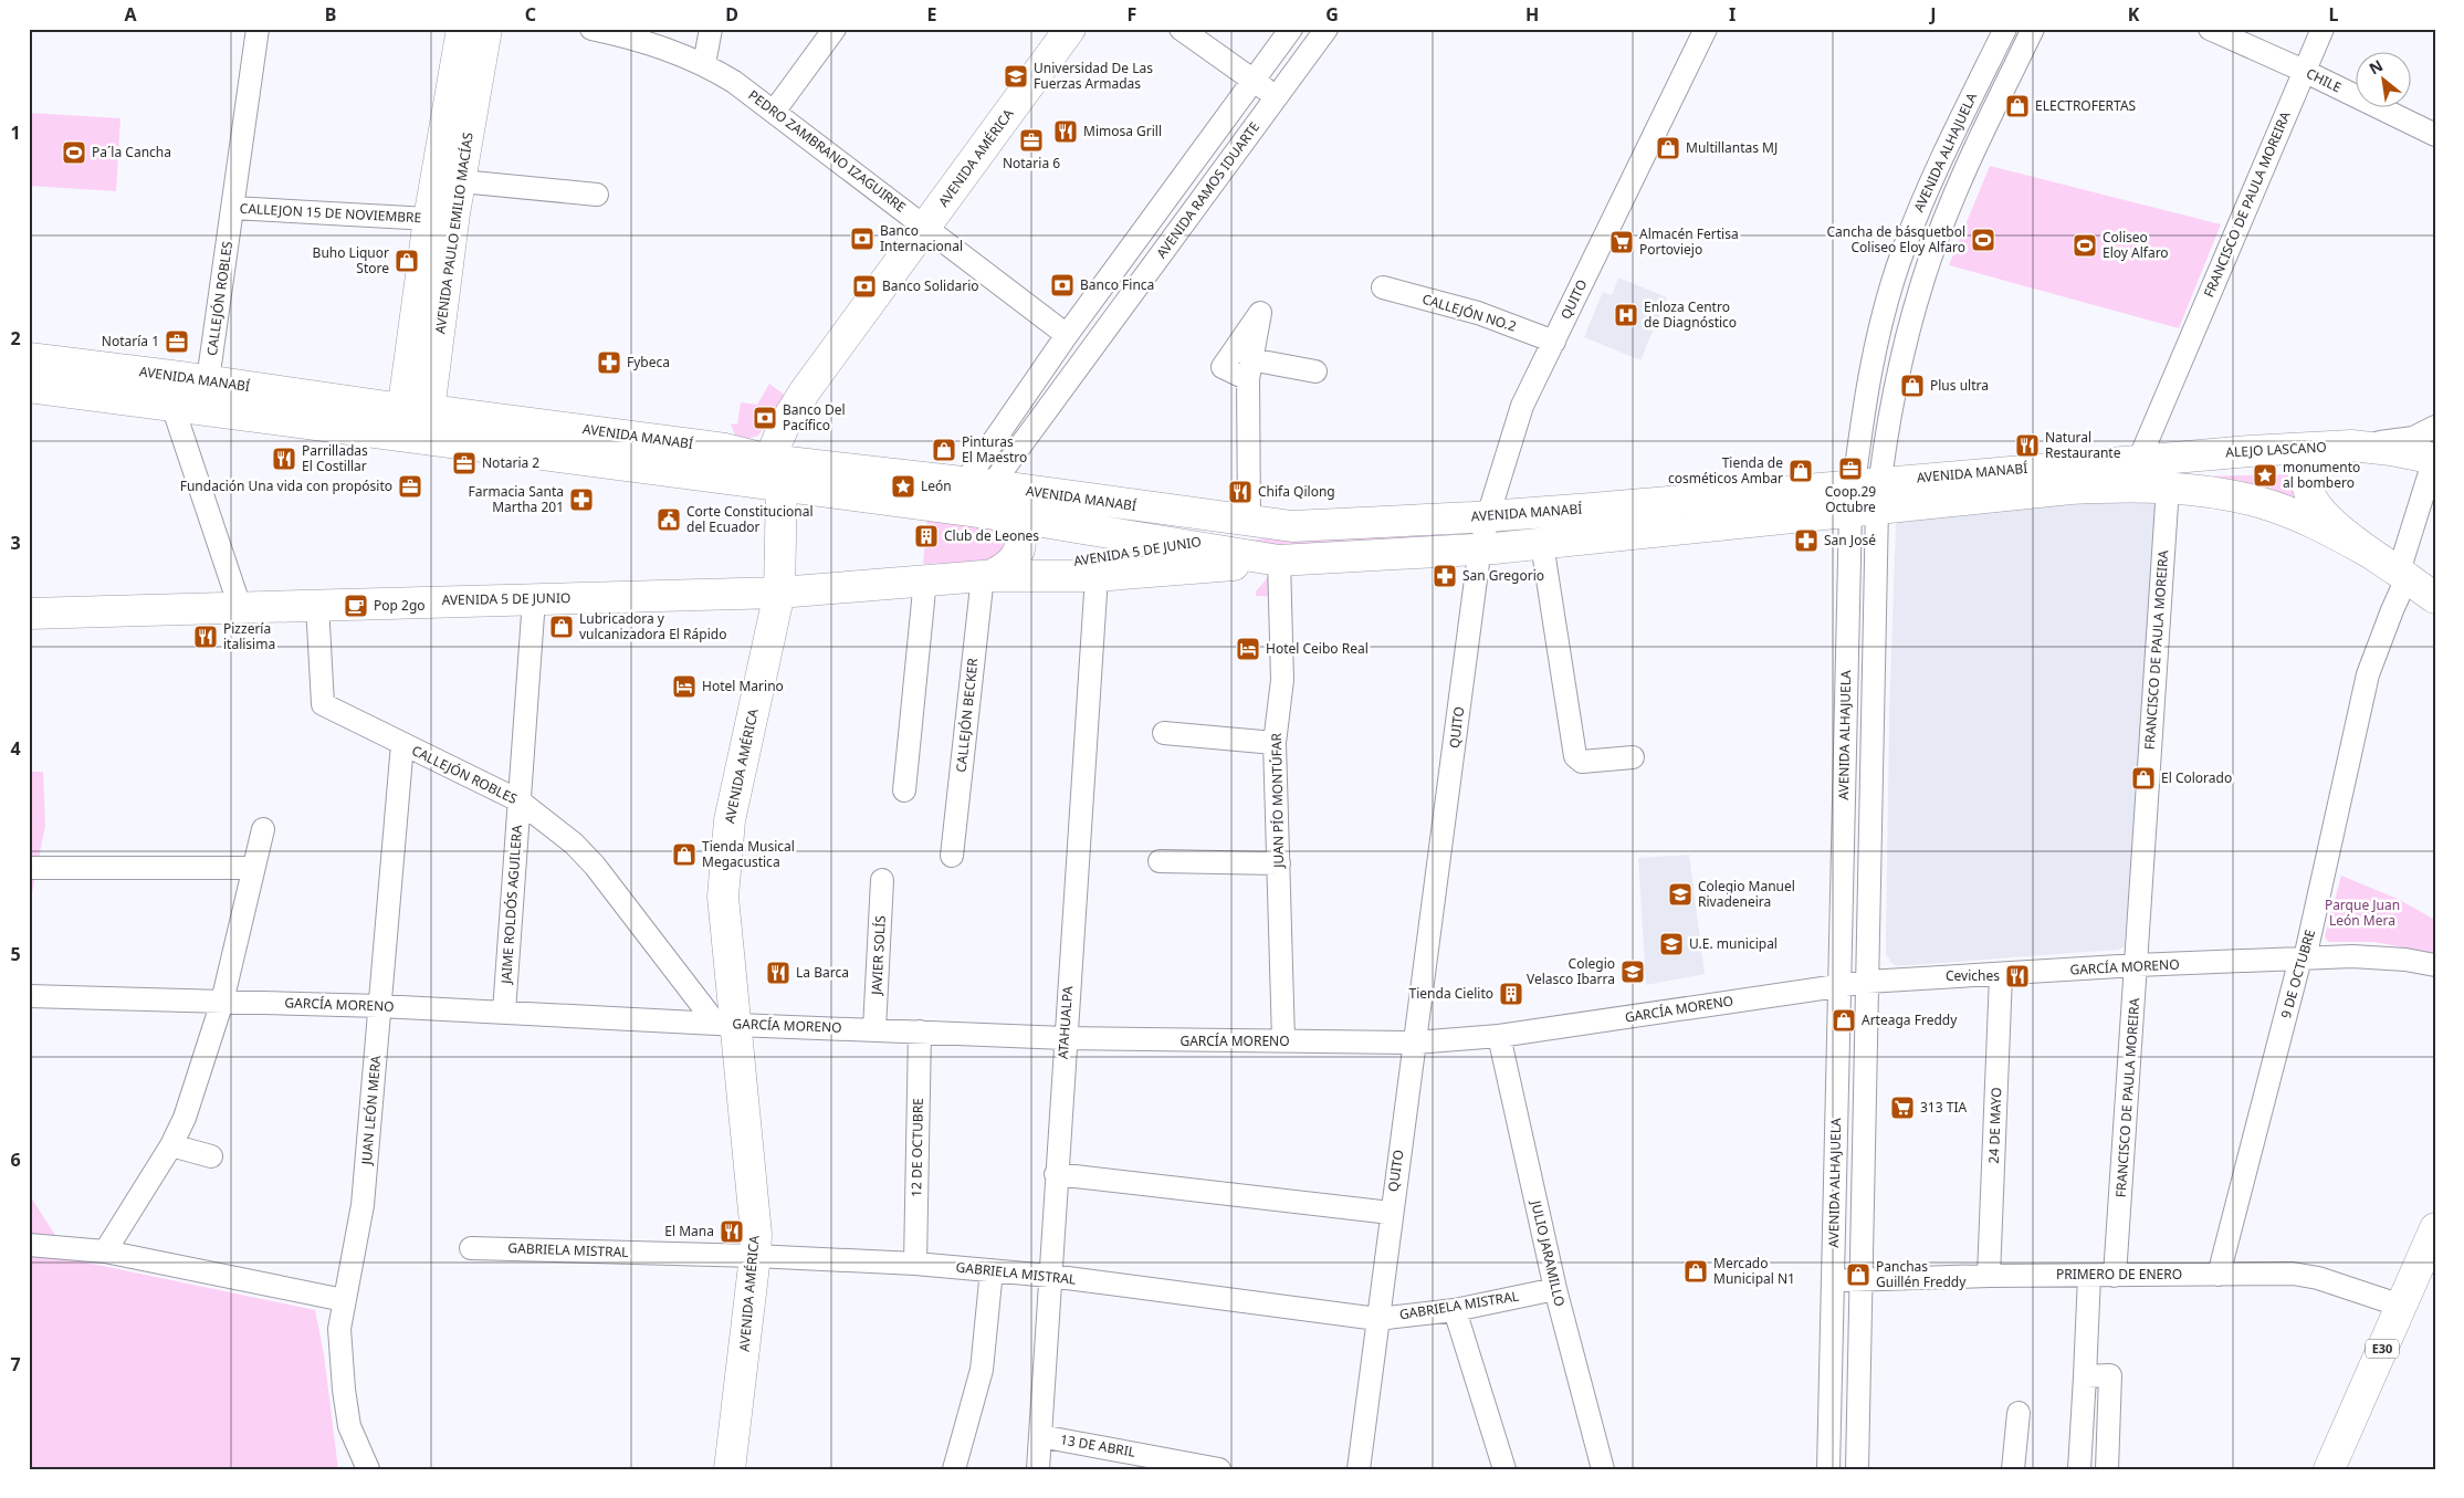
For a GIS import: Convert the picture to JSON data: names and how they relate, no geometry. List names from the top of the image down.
{
  "streets": {
    "main road": [
      "AVENIDA AMÉRICA",
      "AVENIDA PAULO EMILIO MACÍAS",
      "AVENIDA MANABÍ",
      "ALEJO LASCANO",
      "AVENIDA 5 DE JUNIO",
      "E30"
    ],
    "street": [
      "CHILE",
      "PEDRO ZAMBRANO IZAGUIRRE",
      "AVENIDA ALHAJUELA",
      "AVENIDA RAMOS IDUARTE",
      "FRANCISCO DE PAULA MOREIRA",
      "CALLEJON 15 DE NOVIEMBRE",
      "CALLEJÓN ROBLES",
      "QUITO",
      "CALLEJÓN NO.2",
      "CALLEJÓN BECKER",
      "JUAN PÍO MONTÚFAR",
      "JAIME ROLDÓS AGUILERA",
      "JAVIER SOLÍS",
      "GARCÍA MORENO",
      "9 DE OCTUBRE",
      "ATAHUALPA",
      "JUAN LEÓN MERA",
      "24 DE MAYO",
      "12 DE OCTUBRE",
      "GABRIELA MISTRAL",
      "JULIO JARAMILLO",
      "PRIMERO DE ENERO",
      "13 DE ABRIL"
    ]
  },
  "crossings": [
    ["CHILE", "FRANCISCO DE PAULA MOREIRA"],
    ["PEDRO ZAMBRANO IZAGUIRRE", "AVENIDA AMÉRICA"],
    ["PEDRO ZAMBRANO IZAGUIRRE", "AVENIDA RAMOS IDUARTE"],
    ["AVENIDA ALHAJUELA", "AVENIDA MANABÍ"],
    ["AVENIDA ALHAJUELA", "GARCÍA MORENO"],
    ["AVENIDA ALHAJUELA", "PRIMERO DE ENERO"],
    ["AVENIDA AMÉRICA", "CALLEJÓN ROBLES"],
    ["AVENIDA AMÉRICA", "AVENIDA MANABÍ"],
    ["AVENIDA AMÉRICA", "AVENIDA 5 DE JUNIO"],
    ["AVENIDA AMÉRICA", "GARCÍA MORENO"],
    ["AVENIDA AMÉRICA", "GABRIELA MISTRAL"],
    ["AVENIDA RAMOS IDUARTE", "AVENIDA MANABÍ"],
    ["FRANCISCO DE PAULA MOREIRA", "AVENIDA MANABÍ"],
    ["FRANCISCO DE PAULA MOREIRA", "ALEJO LASCANO"],
    ["FRANCISCO DE PAULA MOREIRA", "GARCÍA MORENO"],
    ["FRANCISCO DE PAULA MOREIRA", "PRIMERO DE ENERO"],
    ["CALLEJON 15 DE NOVIEMBRE", "AVENIDA PAULO EMILIO MACÍAS"],
    ["CALLEJON 15 DE NOVIEMBRE", "CALLEJÓN ROBLES"],
    ["AVENIDA PAULO EMILIO MACÍAS", "AVENIDA MANABÍ"],
    ["CALLEJÓN ROBLES", "AVENIDA MANABÍ"],
    ["CALLEJÓN ROBLES", "AVENIDA 5 DE JUNIO"],
    ["CALLEJÓN ROBLES", "JAIME ROLDÓS AGUILERA"],
    ["CALLEJÓN ROBLES", "GARCÍA MORENO"],
    ["CALLEJÓN ROBLES", "JUAN LEÓN MERA"],
    ["QUITO", "CALLEJÓN NO.2"],
    ["QUITO", "AVENIDA MANABÍ"],
    ["QUITO", "GARCÍA MORENO"],
    ["QUITO", "GABRIELA MISTRAL"],
    ["AVENIDA MANABÍ", "ALEJO LASCANO"],
    ["AVENIDA MANABÍ", "AVENIDA 5 DE JUNIO"],
    ["AVENIDA MANABÍ", "JUAN PÍO MONTÚFAR"],
    ["ALEJO LASCANO", "9 DE OCTUBRE"],
    ["AVENIDA 5 DE JUNIO", "CALLEJÓN BECKER"],
    ["AVENIDA 5 DE JUNIO", "JUAN PÍO MONTÚFAR"],
    ["AVENIDA 5 DE JUNIO", "JAIME ROLDÓS AGUILERA"],
    ["AVENIDA 5 DE JUNIO", "ATAHUALPA"],
    ["JUAN PÍO MONTÚFAR", "GARCÍA MORENO"],
    ["JAIME ROLDÓS AGUILERA", "GARCÍA MORENO"],
    ["JAVIER SOLÍS", "GARCÍA MORENO"],
    ["GARCÍA MORENO", "9 DE OCTUBRE"],
    ["GARCÍA MORENO", "ATAHUALPA"],
    ["GARCÍA MORENO", "JUAN LEÓN MERA"],
    ["GARCÍA MORENO", "24 DE MAYO"],
    ["GARCÍA MORENO", "12 DE OCTUBRE"],
    ["GARCÍA MORENO", "JULIO JARAMILLO"],
    ["9 DE OCTUBRE", "PRIMERO DE ENERO"],
    ["ATAHUALPA", "GABRIELA MISTRAL"],
    ["ATAHUALPA", "13 DE ABRIL"],
    ["24 DE MAYO", "PRIMERO DE ENERO"],
    ["12 DE OCTUBRE", "GABRIELA MISTRAL"],
    ["GABRIELA MISTRAL", "JULIO JARAMILLO"],
    ["PRIMERO DE ENERO", "E30"]
  ],
  "parks": ["Parque Juan León Mera"],
  "places": {
    "school or university": [
      "Universidad De Las Fuerzas Armadas",
      "Colegio Manuel Rivadeneira",
      "U.E. municipal",
      "Colegio Velasco Ibarra"
    ],
    "shop": [
      "ELECTROFERTAS",
      "Multillantas MJ",
      "Buho Liquor Store",
      "Plus ultra",
      "Pinturas El Maestro",
      "Tienda de cosméticos Ambar",
      "Lubricadora y vulcanizadora El Rápido",
      "El Colorado",
      "Tienda Musical Megacustica",
      "Arteaga Freddy",
      "Mercado Municipal N1",
      "Panchas Guillén Freddy"
    ],
    "restaurant": [
      "Mimosa Grill",
      "Natural Restaurante",
      "Parrilladas El Costillar",
      "Chifa Qilong",
      "Pizzería italisima",
      "La Barca",
      "Ceviches",
      "El Mana"
    ],
    "office": [
      "Notaria 6",
      "Notaría 1",
      "Notaria 2",
      "Coop.29 Octubre",
      "Fundación Una vida con propósito"
    ],
    "sports": ["Pa´la Cancha", "Cancha de básquetbol Coliseo Eloy Alfaro", "Coliseo Eloy Alfaro"],
    "bank": [
      "Banco Internacional",
      "Banco Finca",
      "Banco Solidario",
      "Banco Del Pacífico"
    ],
    "supermarket": ["Almacén Fertisa Portoviejo", "313 TIA"],
    "hospital": ["Enloza Centro de Diagnóstico"],
    "pharmacy": [
      "Fybeca",
      "Farmacia Santa Martha 201",
      "San José",
      "San Gregorio"
    ],
    "place": ["monumento al bombero", "León"],
    "public building": ["Corte Constitucional del Ecuador"],
    "building": ["Club de Leones", "Tienda Cielito"],
    "cafe": ["Pop 2go"],
    "hotel": ["Hotel Ceibo Real", "Hotel Marino"]
  },
  "north": "top left",
  "grid": {
    "columns": [
      "A",
      "B",
      "C",
      "D",
      "E",
      "F",
      "G",
      "H",
      "I",
      "J",
      "K",
      "L"
    ],
    "rows": [
      "1",
      "2",
      "3",
      "4",
      "5",
      "6",
      "7"
    ]
  }
}
